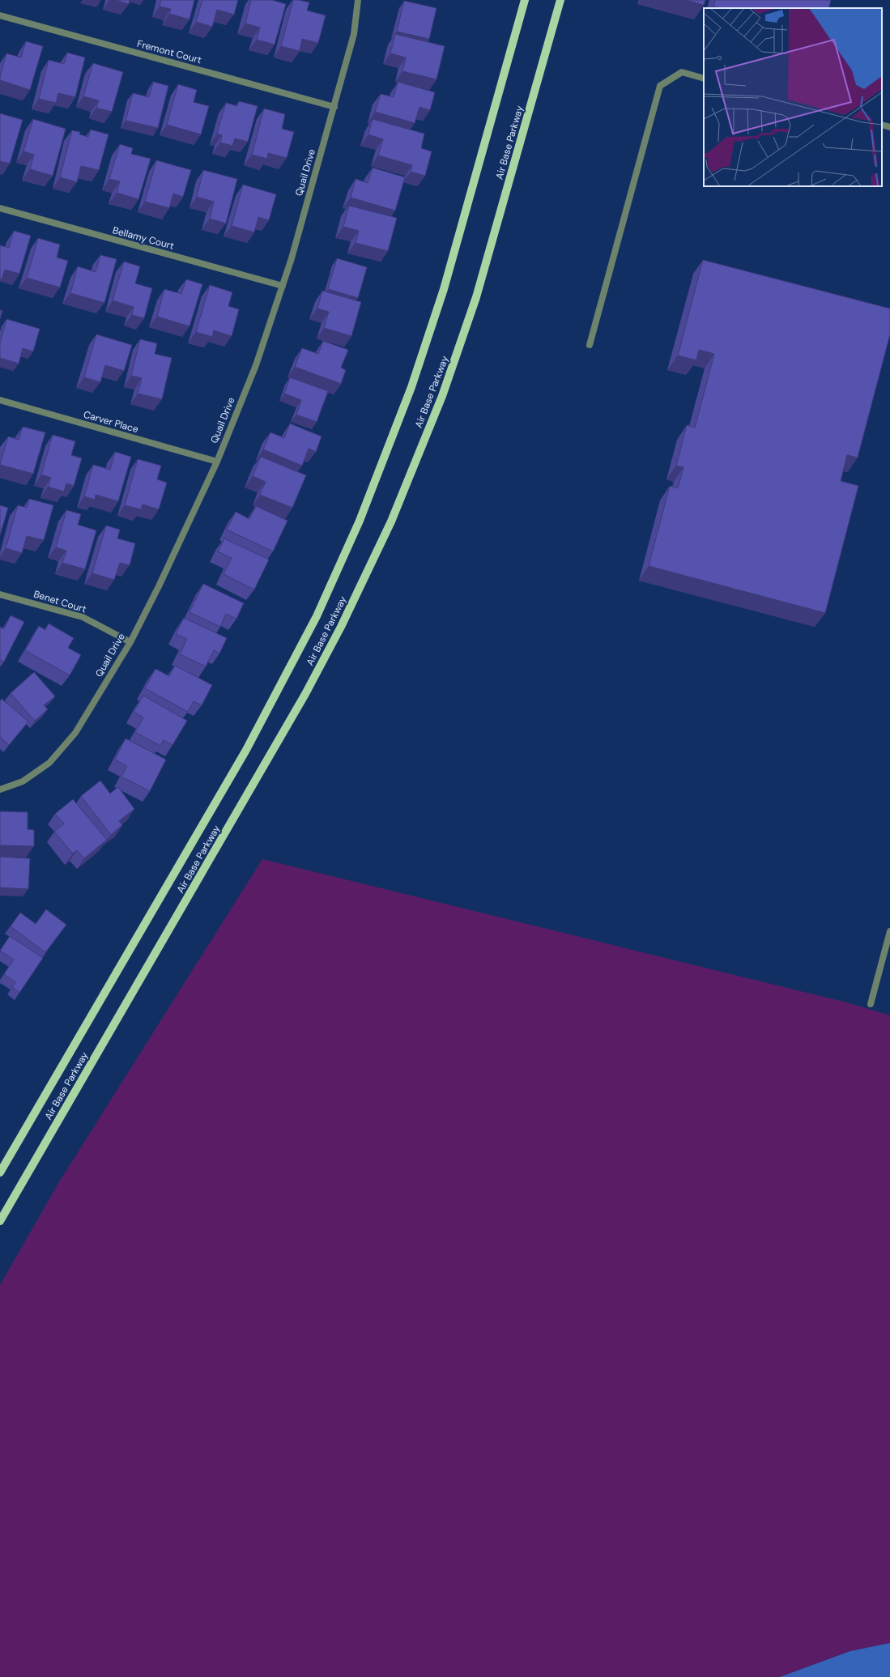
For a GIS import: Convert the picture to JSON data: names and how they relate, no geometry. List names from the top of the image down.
{
  "streets": {
    "main road": ["Air Base Parkway"],
    "street": [
      "Fremont Court",
      "Quail Drive",
      "Bellamy Court",
      "Carver Place",
      "Benet Court"
    ]
  },
  "crossings": [
    ["Fremont Court", "Quail Drive"],
    ["Quail Drive", "Bellamy Court"],
    ["Quail Drive", "Carver Place"],
    ["Quail Drive", "Benet Court"]
  ]
}
